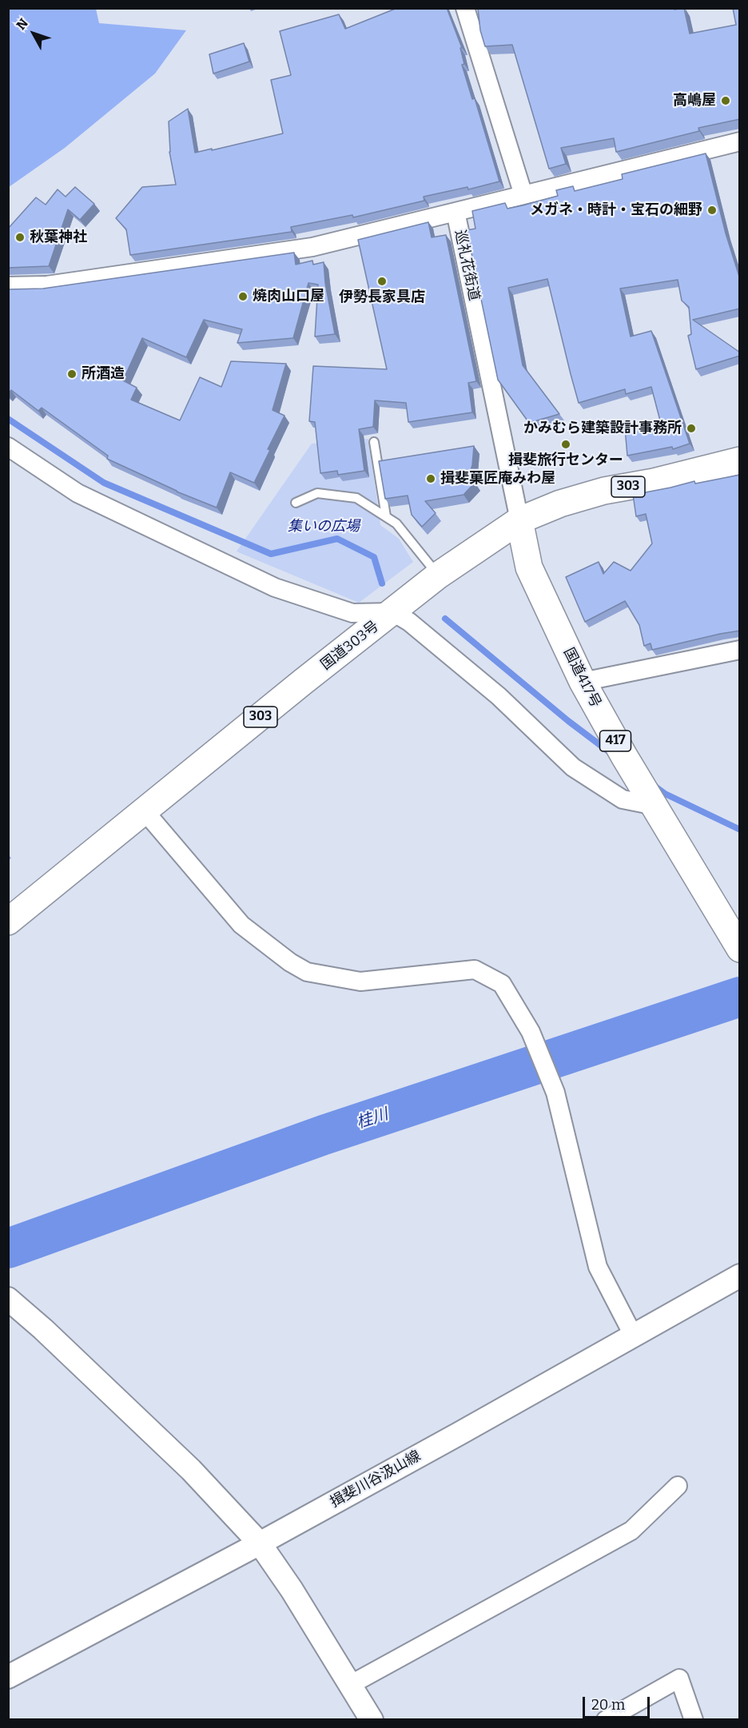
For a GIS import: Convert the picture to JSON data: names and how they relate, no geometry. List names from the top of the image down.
{
  "streets": {
    "highway": [
      "303",
      "国道303号",
      "国道417号",
      "417"
    ],
    "street": ["巡礼花街道", "揖斐川谷汲山線"]
  },
  "crossings": [
    ["巡礼花街道", "国道303号"],
    ["巡礼花街道", "国道417号"],
    ["国道303号", "国道417号"]
  ],
  "water": ["桂川"],
  "parks": ["集いの広場"],
  "places": [
    "高嶋屋",
    "メガネ・時計・宝石の細野",
    "秋葉神社",
    "伊勢長家具店",
    "焼肉山口屋",
    "所酒造",
    "かみむら建築設計事務所",
    "揖斐旅行センター",
    "揖斐菓匠庵みわ屋"
  ],
  "scale_bar": "20 m",
  "north": "top left"
}
